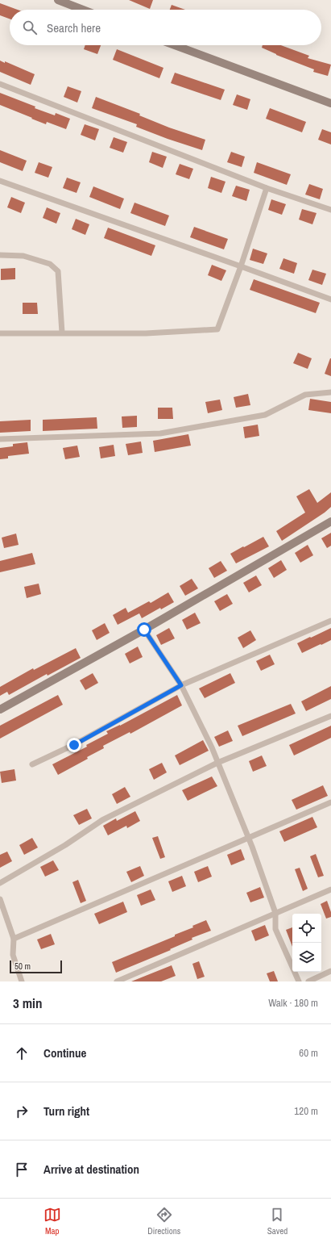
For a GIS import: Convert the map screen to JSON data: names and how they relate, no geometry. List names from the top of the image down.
{
  "scale_bar": "50 m",
  "page": {
    "search": "Search here",
    "scale": "50 m",
    "heading": ["3 min", "Walk · 180 m"],
    "list": [
      ["Continue", "60 m"],
      ["Turn right", "120 m"],
      "Arrive at destination"
    ],
    "nav": ["Map", "Directions", "Saved"]
  }
}
